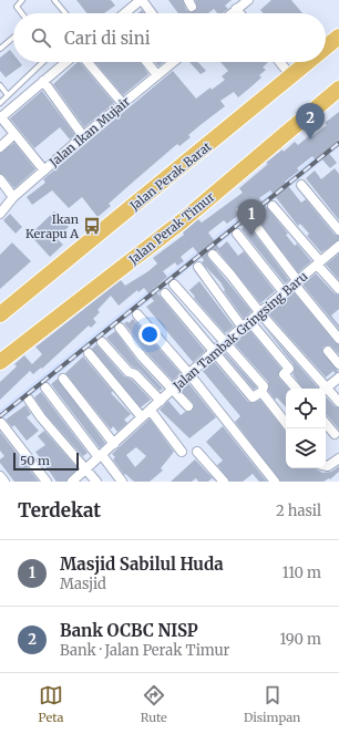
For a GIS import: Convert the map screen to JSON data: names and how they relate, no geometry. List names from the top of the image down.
{
  "streets": {
    "highway": ["Jalan Perak Barat", "Jalan Perak Timur"],
    "street": ["Jalan Ikan Mujair", "Jalan Tambak Gringsing Baru"]
  },
  "places": {
    "bus stop": ["Ikan Kerapu A"]
  },
  "scale_bar": "50 m",
  "page": {
    "search": "Cari di sini",
    "pins": ["2", "1"],
    "scale": "50 m",
    "heading": ["Terdekat", "2 hasil"],
    "list": [
      {
        "mark": "1",
        "name": "Masjid Sabilul Huda",
        "note": "Masjid",
        "value": "110 m"
      },
      {
        "mark": "2",
        "name": "Bank OCBC NISP",
        "note": "Bank · Jalan Perak Timur",
        "value": "190 m"
      }
    ],
    "nav": ["Peta", "Rute", "Disimpan"]
  }
}
